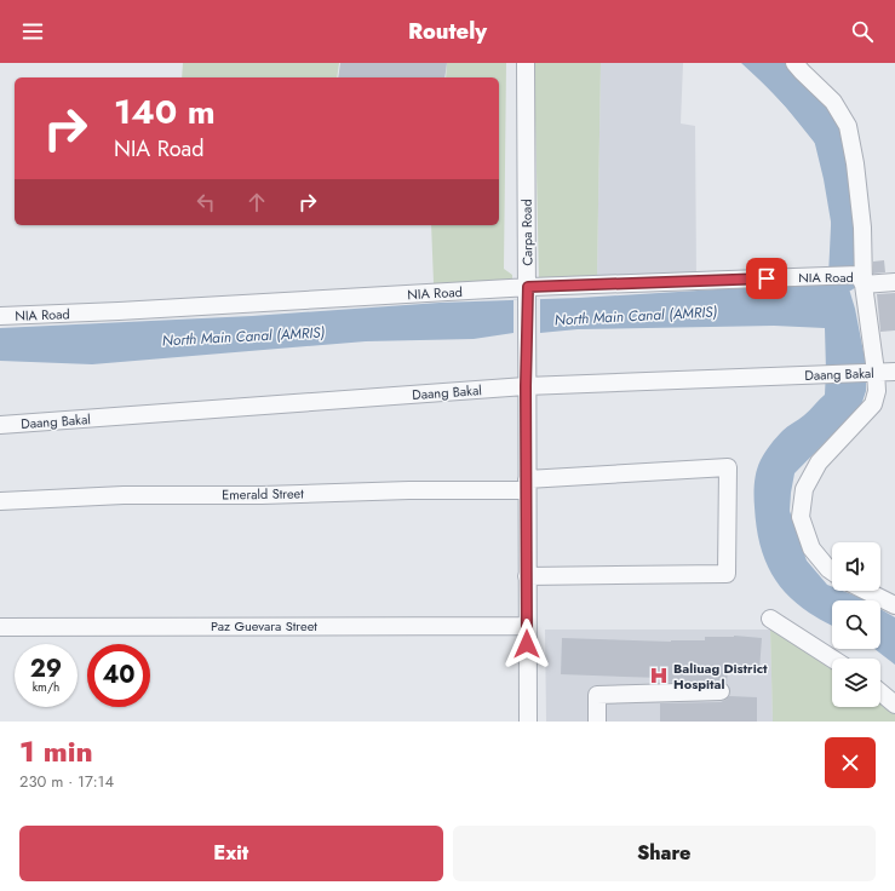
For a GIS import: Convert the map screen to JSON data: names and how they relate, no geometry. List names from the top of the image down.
{
  "streets": {
    "street": [
      "Carpa Road",
      "NIA Road",
      "Daang Bakal",
      "Emerald Street",
      "Paz Guevara Street"
    ]
  },
  "crossings": [
    ["Carpa Road", "NIA Road"],
    ["Carpa Road", "Daang Bakal"],
    ["Carpa Road", "Emerald Street"],
    ["Carpa Road", "Paz Guevara Street"]
  ],
  "water": ["North Main Canal (AMRIS)"],
  "places": {
    "hospital": ["Baliuag District Hospital"]
  },
  "page": {
    "header": "Routely",
    "turn": ["140 m", "NIA Road"],
    "speed": "29 km/h",
    "limit": "40",
    "heading": ["1 min", "230 m · 17:14"],
    "buttons": ["Exit", "Share"]
  }
}
